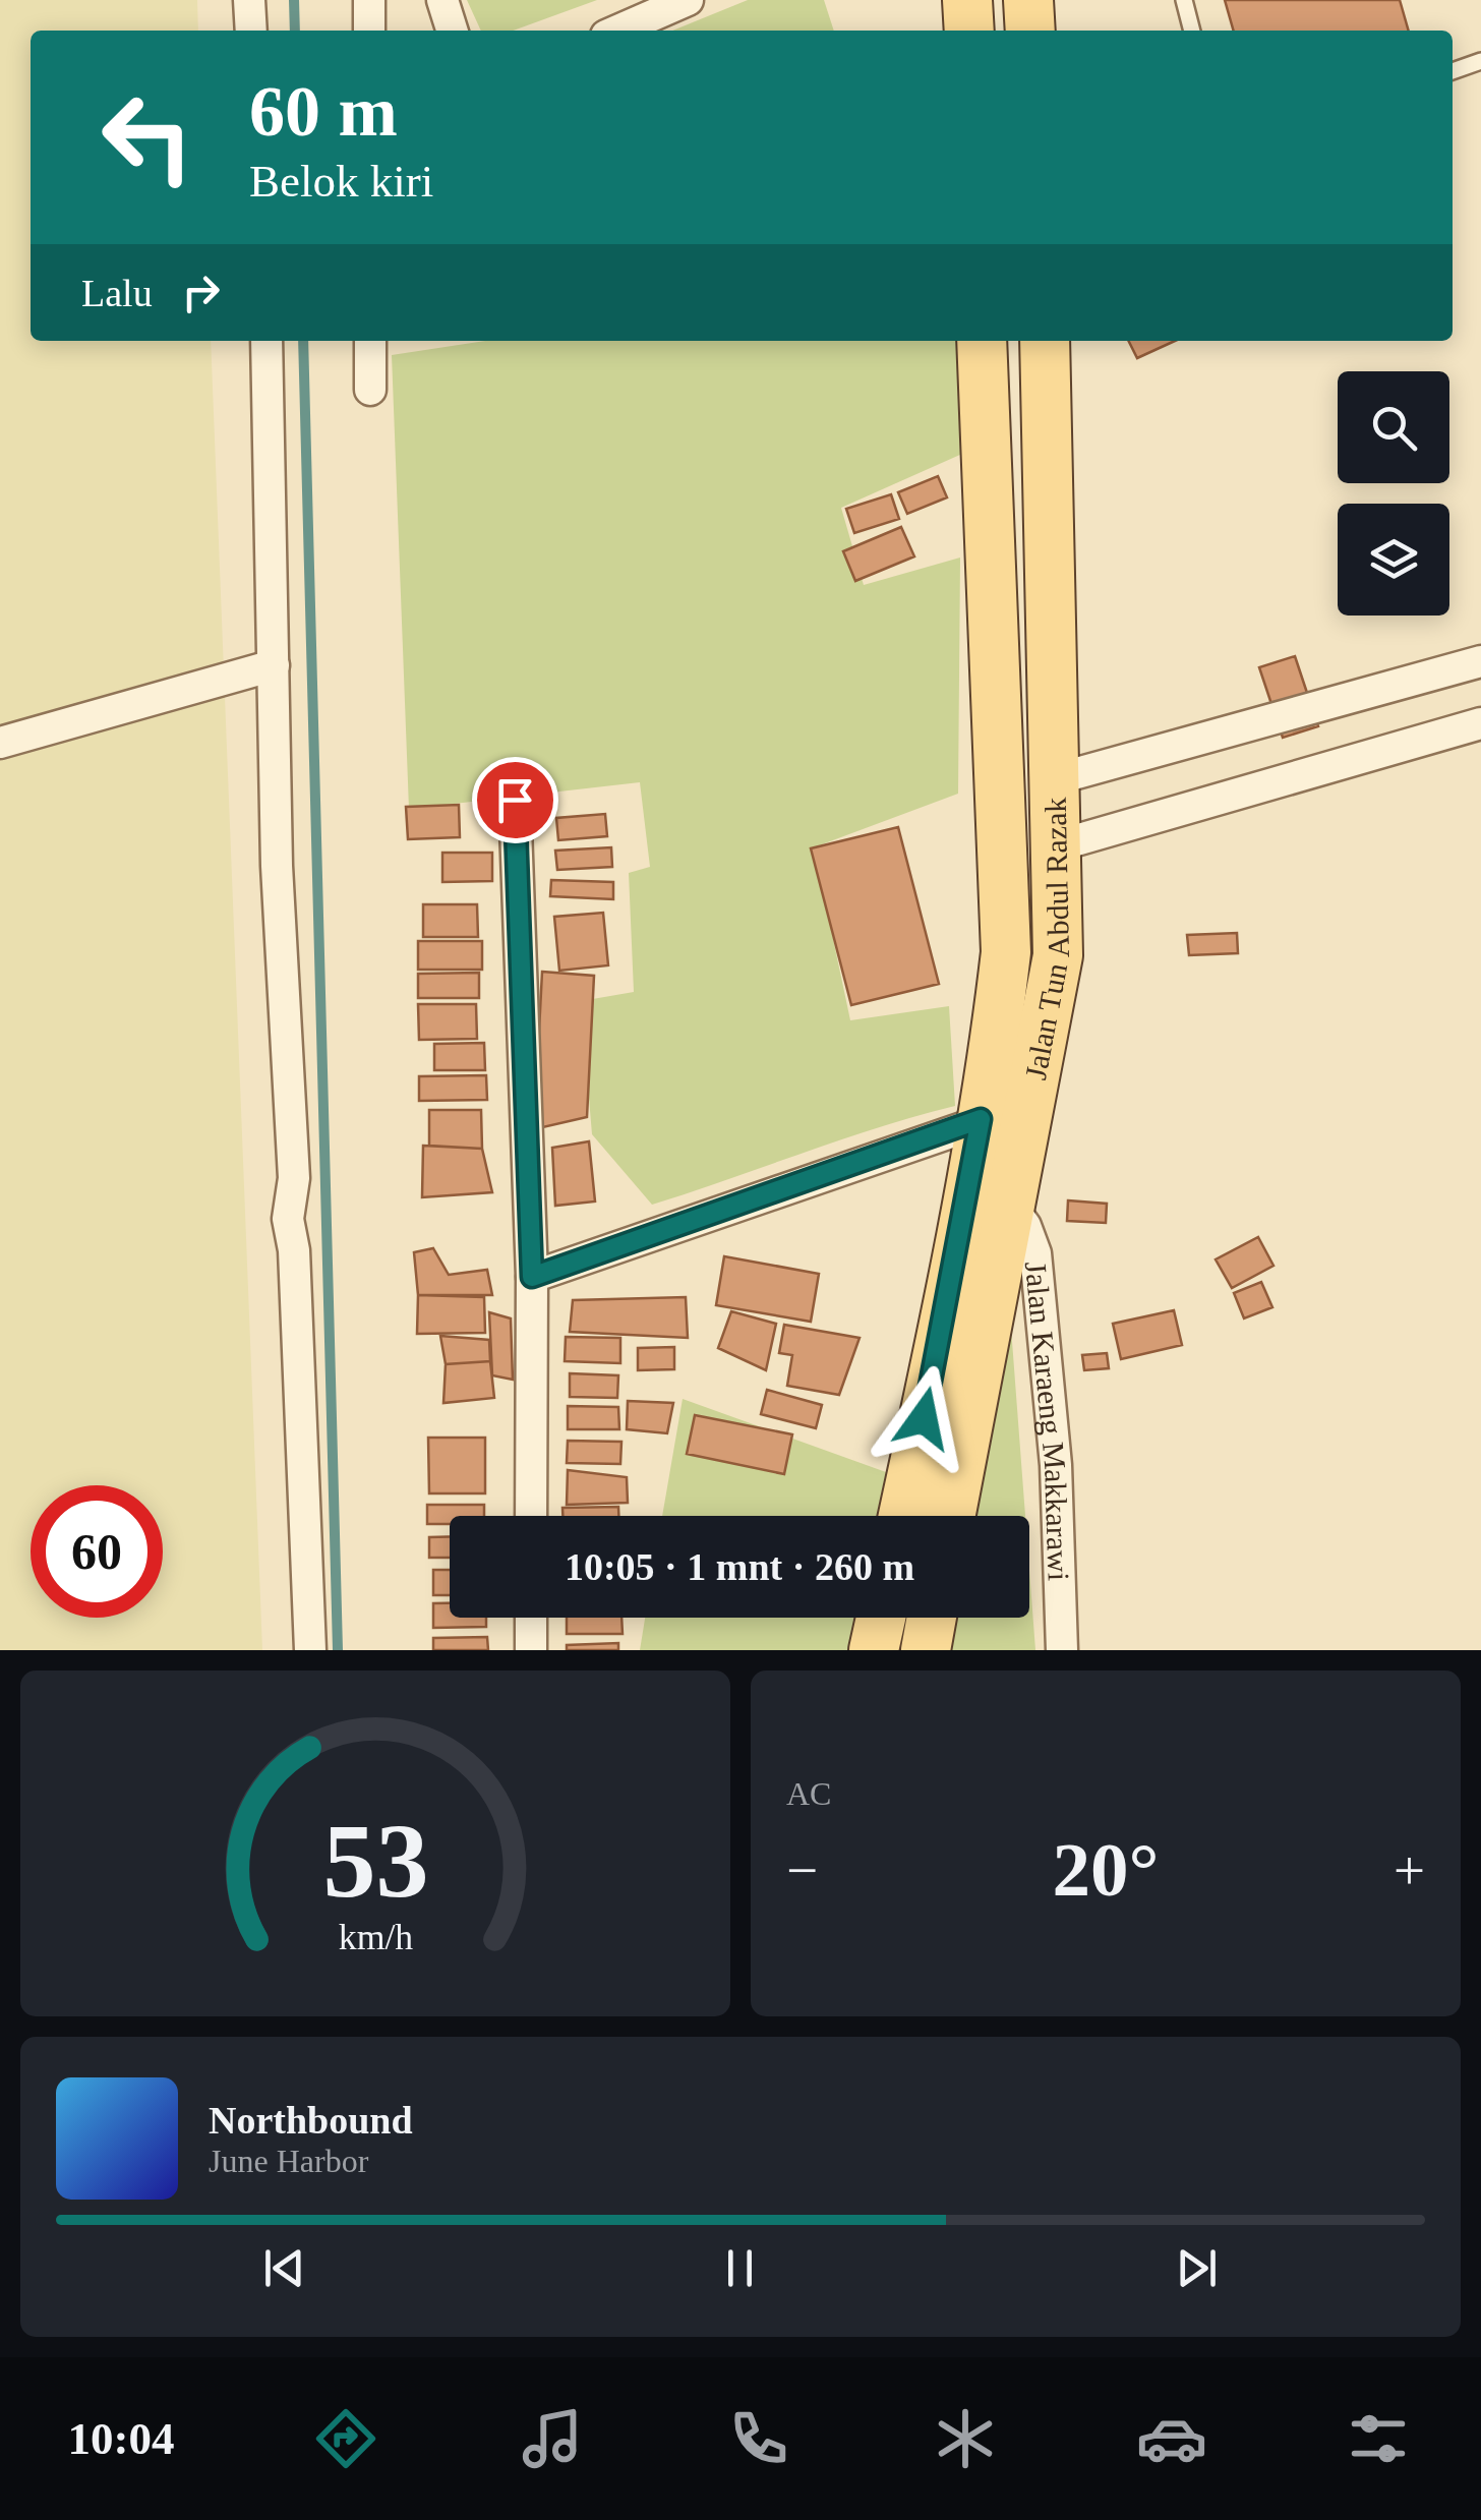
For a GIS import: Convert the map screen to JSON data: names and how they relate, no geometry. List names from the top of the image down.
{
  "streets": {
    "main road": ["Jalan Tun Abdul Razak"],
    "street": ["Jalan Karaeng Makkarawi"]
  },
  "crossings": [
    ["Jalan Tun Abdul Razak", "Jalan Karaeng Makkarawi"]
  ],
  "page": {
    "turn": ["60 m", "Belok kiri"],
    "then": "Lalu",
    "limit": "60",
    "trip": "10:05 · 1 mnt · 260 m",
    "tile": "AC",
    "heat": ["−", "20°", "+"],
    "song": ["Northbound", "June Harbor"],
    "tabs": "10:04",
    "gauge": ["53", "km/h"]
  }
}
